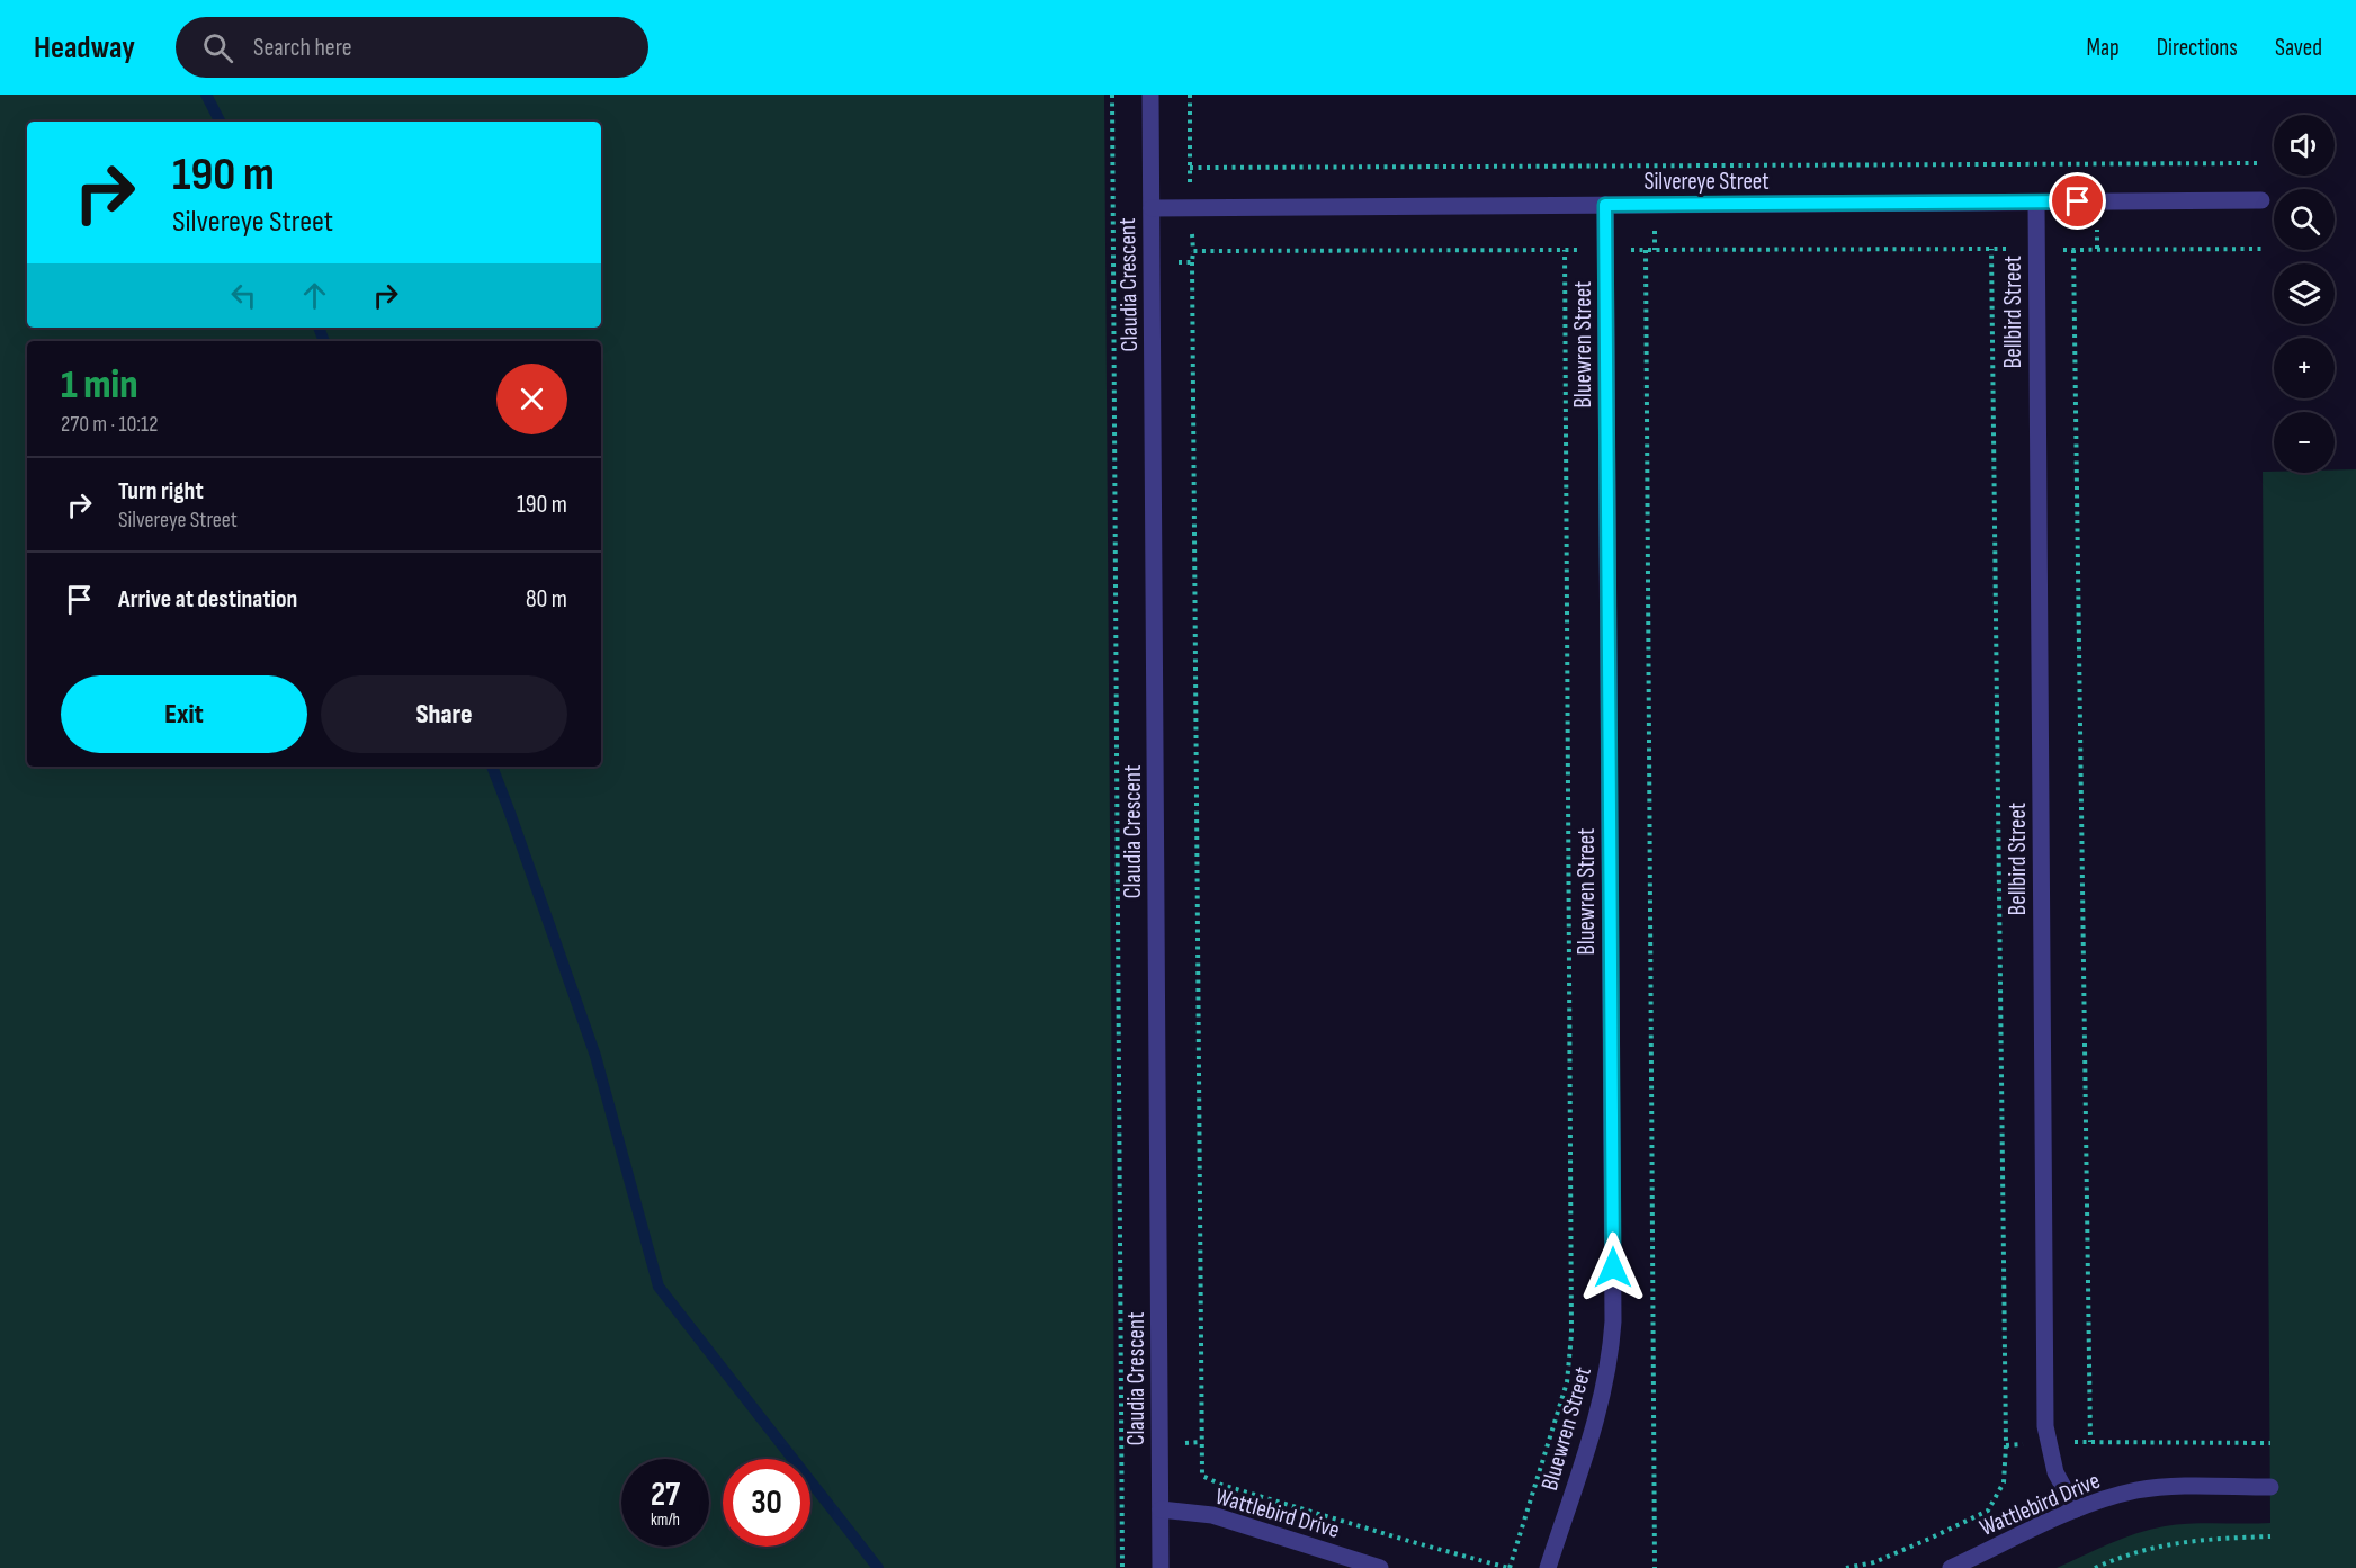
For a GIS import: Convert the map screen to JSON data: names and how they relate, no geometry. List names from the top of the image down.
{
  "streets": {
    "street": [
      "Silvereye Street",
      "Claudia Crescent",
      "Bellbird Street",
      "Bluewren Street",
      "Wattlebird Drive"
    ]
  },
  "crossings": [
    ["Silvereye Street", "Claudia Crescent"],
    ["Silvereye Street", "Bellbird Street"],
    ["Silvereye Street", "Bluewren Street"],
    ["Claudia Crescent", "Wattlebird Drive"],
    ["Bellbird Street", "Wattlebird Drive"]
  ],
  "page": {
    "header": "Headway",
    "search": "Search here",
    "nav": ["Map", "Directions", "Saved"],
    "map_buttons": ["+", "−"],
    "turn": ["190 m", "Silvereye Street"],
    "heading": ["1 min", "270 m · 10:12"],
    "list": [
      {
        "name": "Turn right",
        "note": "Silvereye Street",
        "value": "190 m"
      },
      {
        "name": "Arrive at destination",
        "value": "80 m"
      }
    ],
    "buttons": ["Exit", "Share"],
    "speed": "27 km/h",
    "limit": "30"
  }
}
